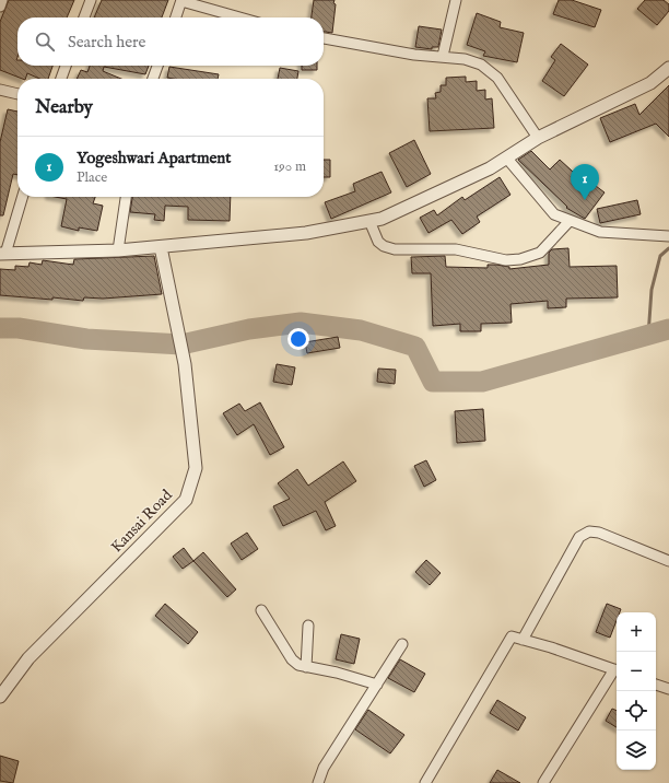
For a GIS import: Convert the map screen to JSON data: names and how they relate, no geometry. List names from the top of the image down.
{
  "streets": {
    "street": ["Kansai Road"]
  },
  "page": {
    "search": "Search here",
    "heading": "Nearby",
    "list": [
      {
        "mark": "1",
        "name": "Yogeshwari Apartment",
        "note": "Place",
        "value": "190 m"
      }
    ],
    "pins": "1",
    "map_buttons": ["+", "−"]
  }
}
